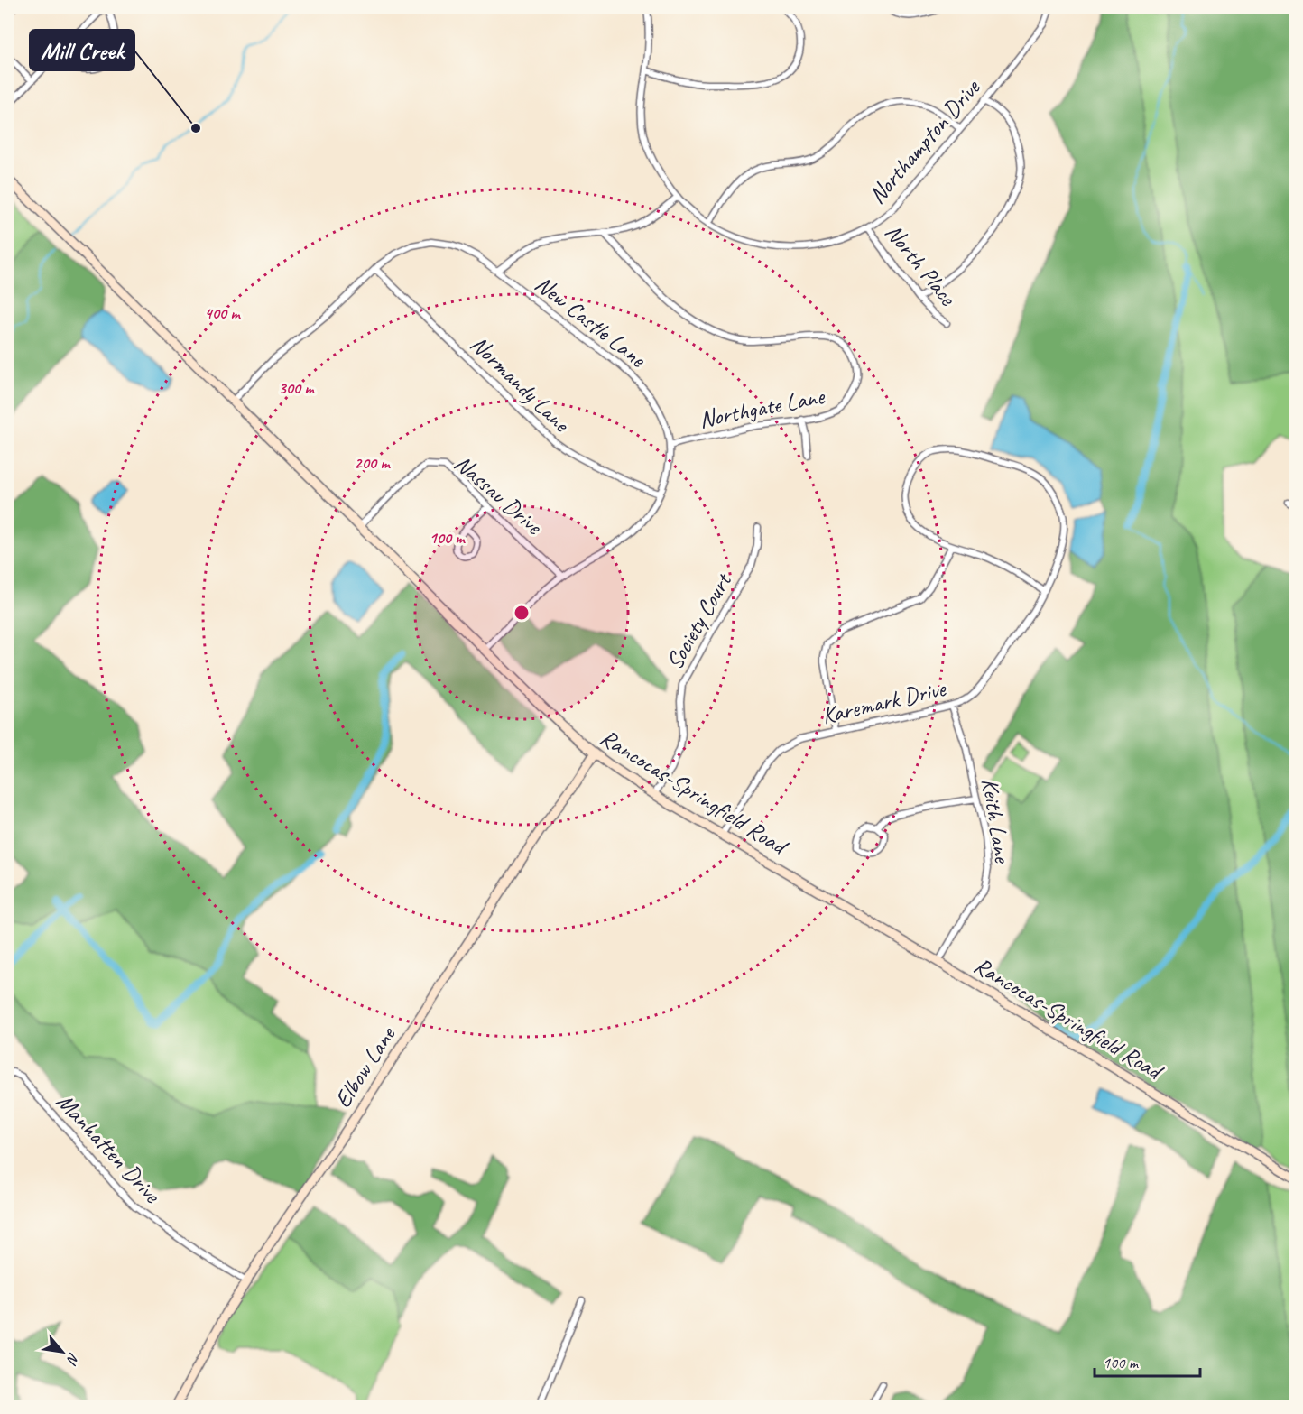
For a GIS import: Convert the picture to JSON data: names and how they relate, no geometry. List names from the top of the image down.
{
  "streets": {
    "main road": ["Rancocas-Springfield Road", "Elbow Lane"],
    "street": [
      "Northampton Drive",
      "North Place",
      "New Castle Lane",
      "Normandy Lane",
      "Northgate Lane",
      "Nassau Drive",
      "Society Court",
      "Karemark Drive",
      "Keith Lane",
      "Manhatten Drive"
    ]
  },
  "crossings": [
    ["Northampton Drive", "North Place"],
    ["New Castle Lane", "Normandy Lane"],
    ["New Castle Lane", "Northgate Lane"],
    ["New Castle Lane", "Nassau Drive"],
    ["New Castle Lane", "Rancocas-Springfield Road"],
    ["Nassau Drive", "Rancocas-Springfield Road"],
    ["Society Court", "Rancocas-Springfield Road"],
    ["Karemark Drive", "Rancocas-Springfield Road"],
    ["Karemark Drive", "Keith Lane"],
    ["Rancocas-Springfield Road", "Keith Lane"],
    ["Rancocas-Springfield Road", "Elbow Lane"],
    ["Elbow Lane", "Manhatten Drive"]
  ],
  "places": ["Mill Creek"],
  "scale_bar": "100 m",
  "north": "bottom right",
  "rings": [
    "400 m",
    "300 m",
    "200 m",
    "100 m"
  ]
}
